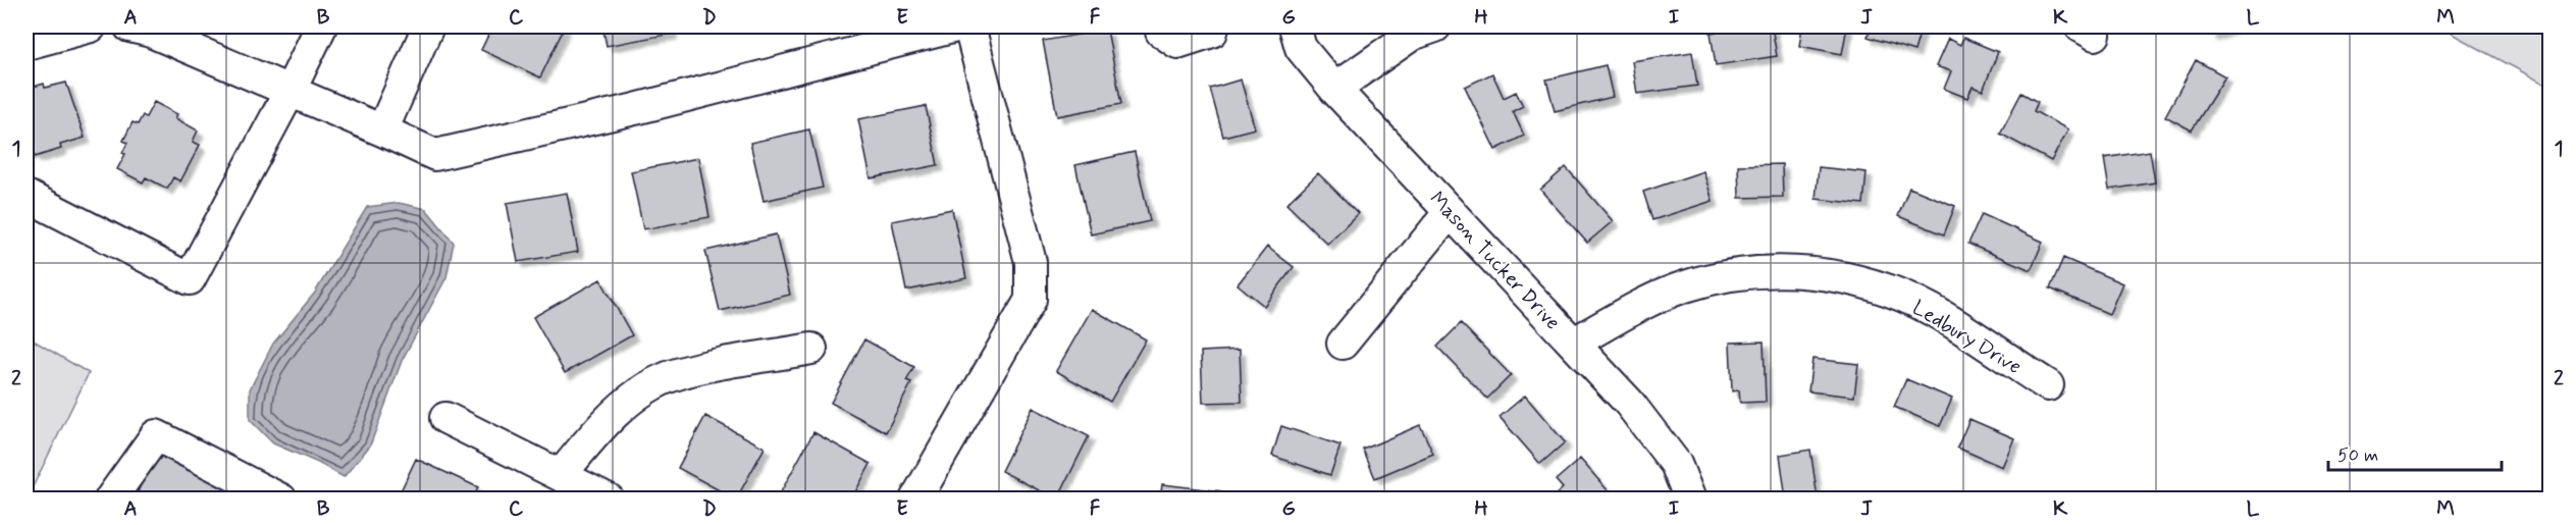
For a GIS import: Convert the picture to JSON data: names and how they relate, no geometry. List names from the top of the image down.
{
  "streets": {
    "street": ["Mason Tucker Drive", "Ledbury Drive"]
  },
  "crossings": [
    ["Mason Tucker Drive", "Ledbury Drive"]
  ],
  "scale_bar": "50 m",
  "grid": {
    "columns": [
      "A",
      "B",
      "C",
      "D",
      "E",
      "F",
      "G",
      "H",
      "I",
      "J",
      "K",
      "L",
      "M"
    ],
    "rows": ["1", "2"]
  }
}
